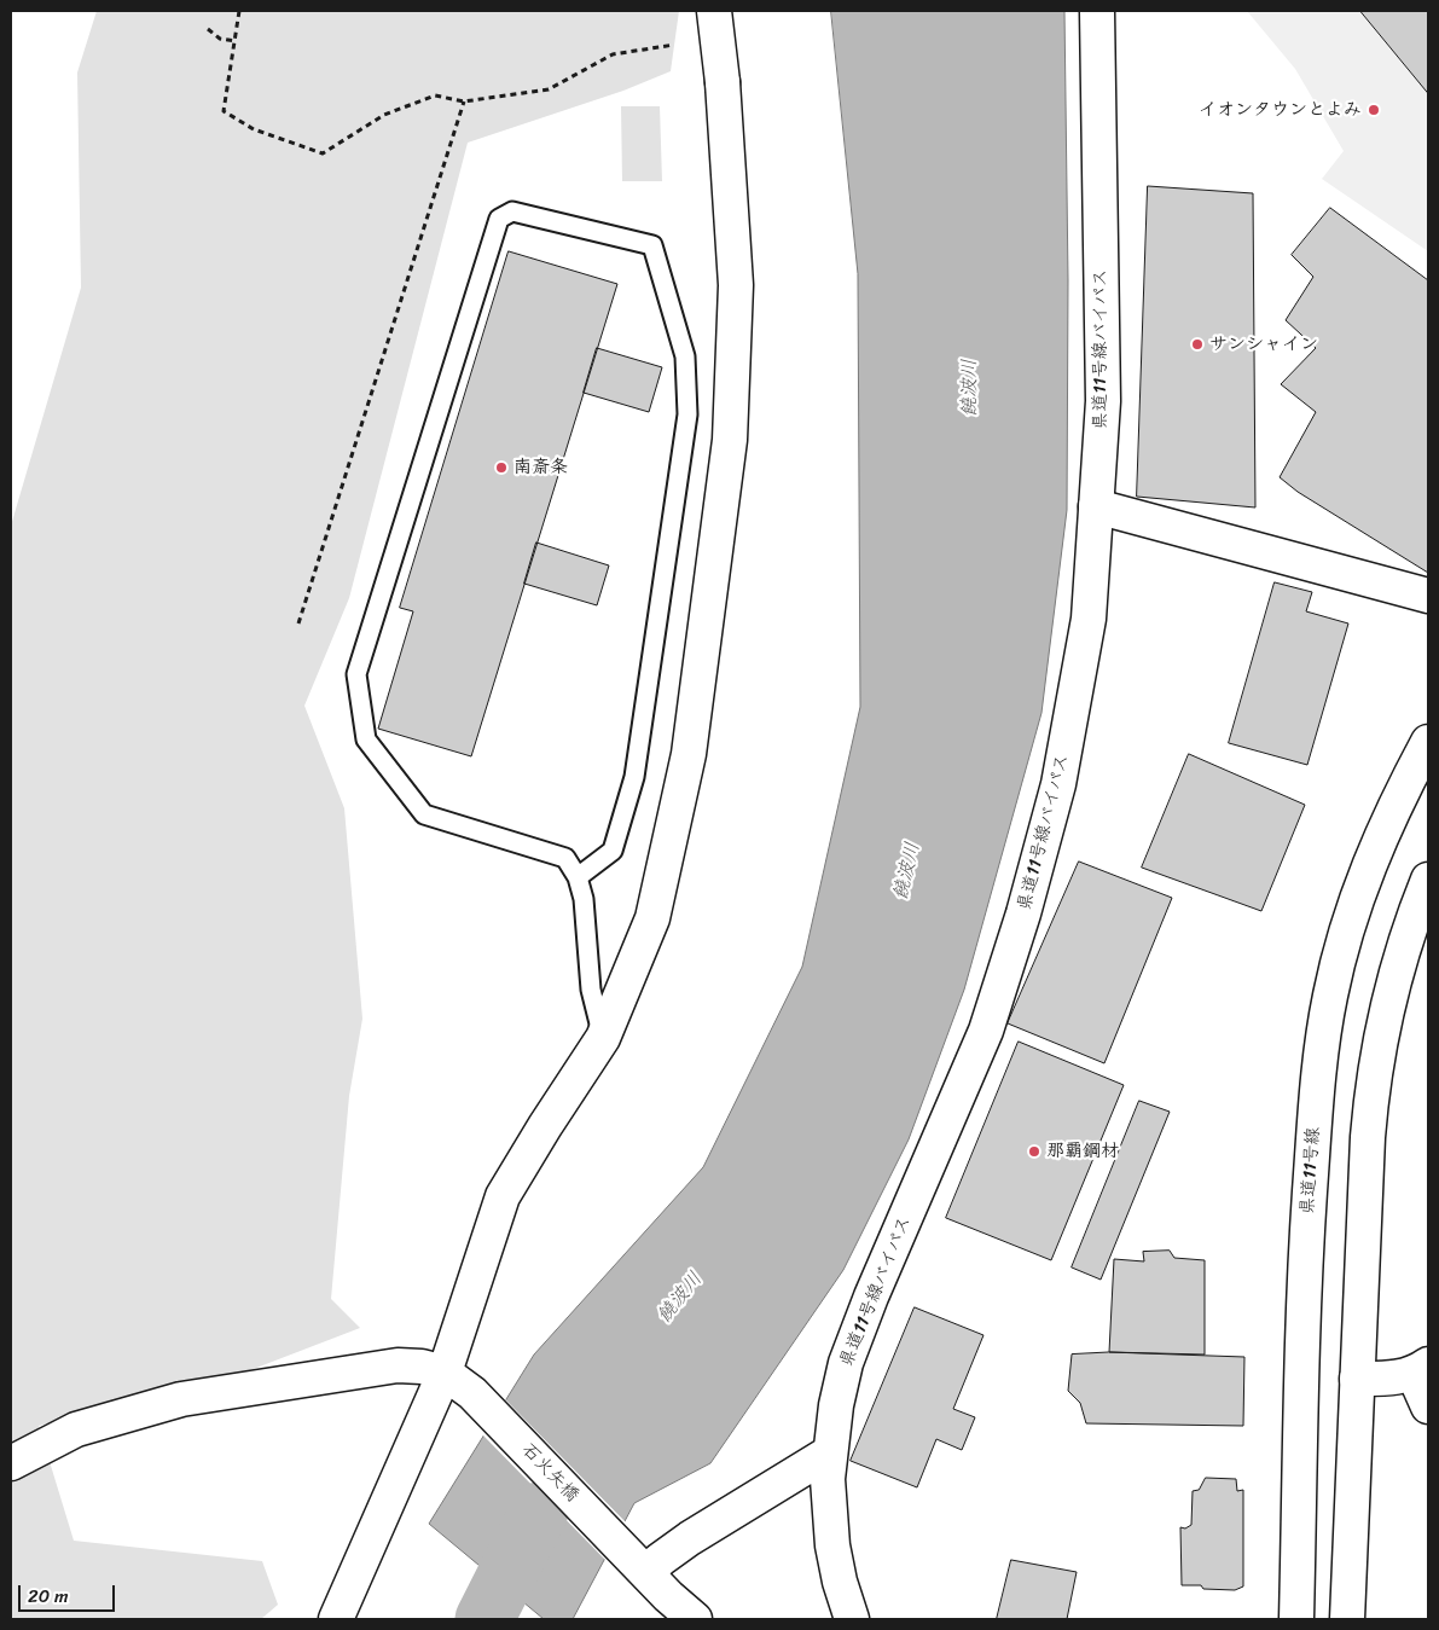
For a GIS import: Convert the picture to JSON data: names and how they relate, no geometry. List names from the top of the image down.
{
  "streets": {
    "main road": ["県道11号線バイパス", "県道11号線", "石火矢橋"]
  },
  "water": ["饒波川"],
  "places": [
    "イオンタウンとよみ",
    "サンシャイン",
    "南斎条",
    "那覇鋼材"
  ],
  "scale_bar": "20 m"
}
